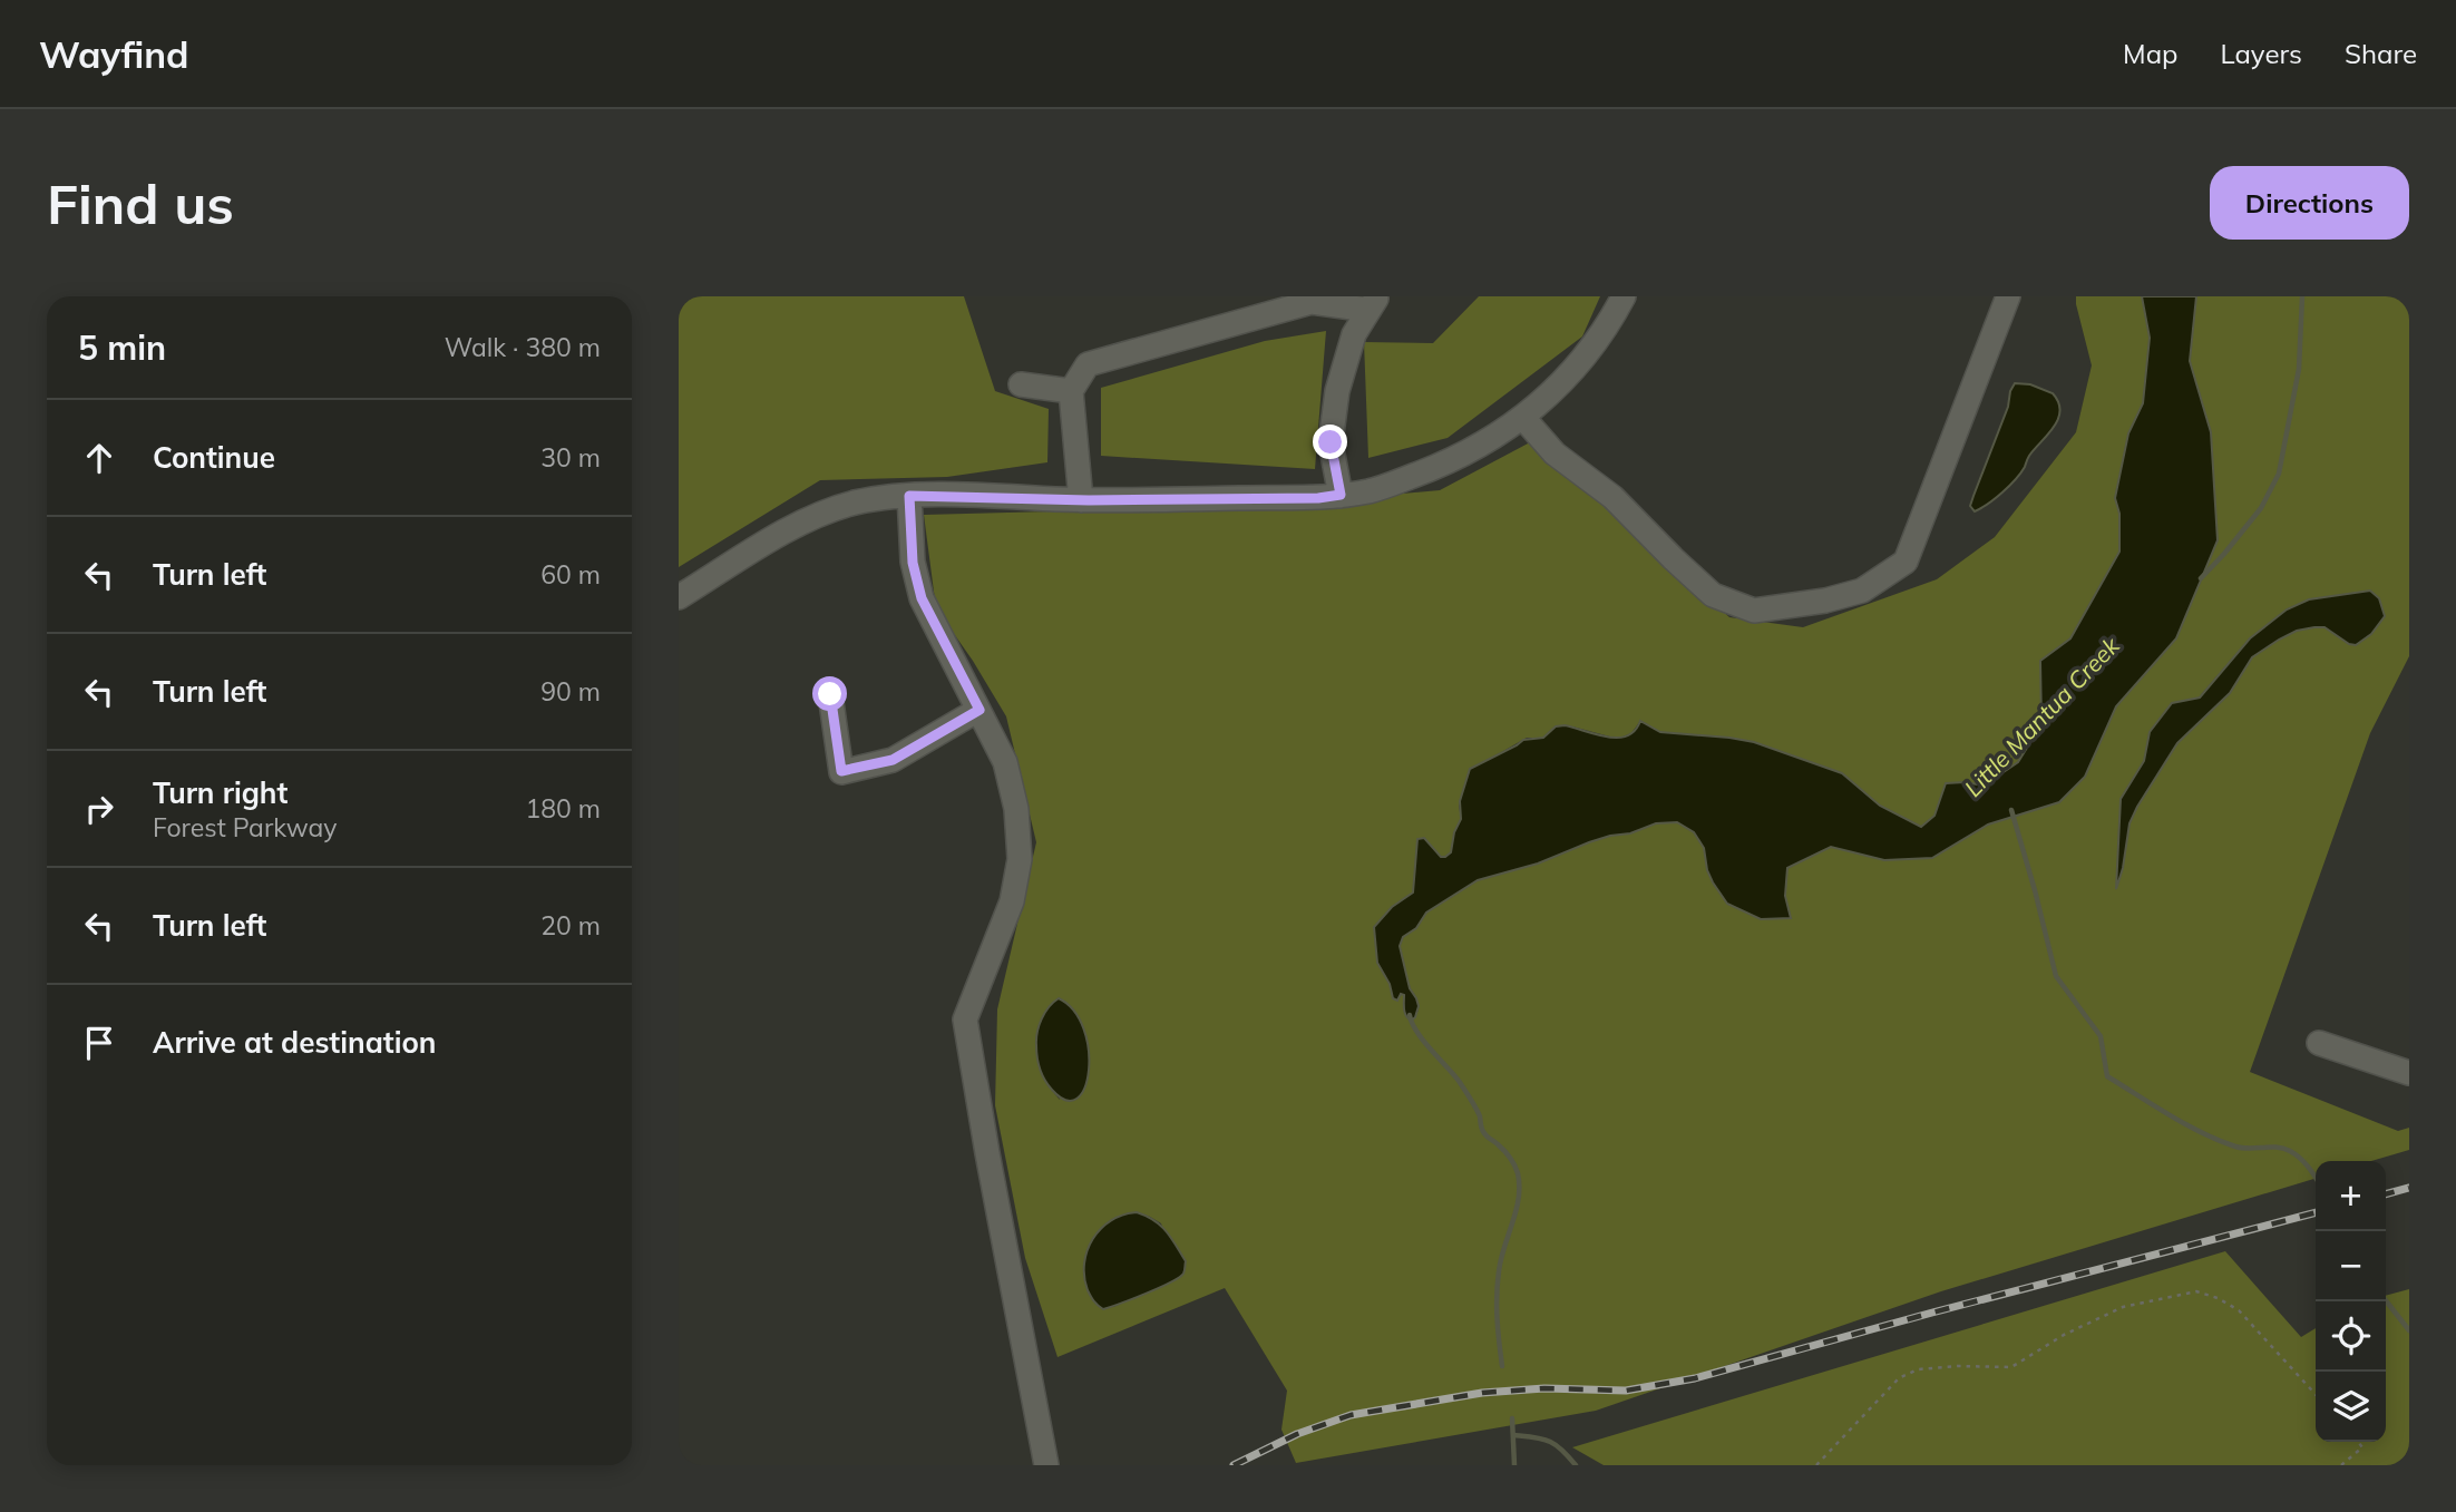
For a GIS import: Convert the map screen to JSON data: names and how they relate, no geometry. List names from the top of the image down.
{
  "water": ["Little Mantua Creek"],
  "page": {
    "header": "Wayfind",
    "nav": ["Map", "Layers", "Share"],
    "buttons": "Directions",
    "title": "Find us",
    "heading": ["5 min", "Walk · 380 m"],
    "list": [
      ["Continue", "30 m"],
      ["Turn left", "60 m"],
      ["Turn left", "90 m"],
      ["Turn right", "Forest Parkway", "180 m"],
      ["Turn left", "20 m"],
      "Arrive at destination"
    ],
    "map_buttons": ["+", "−"]
  }
}
